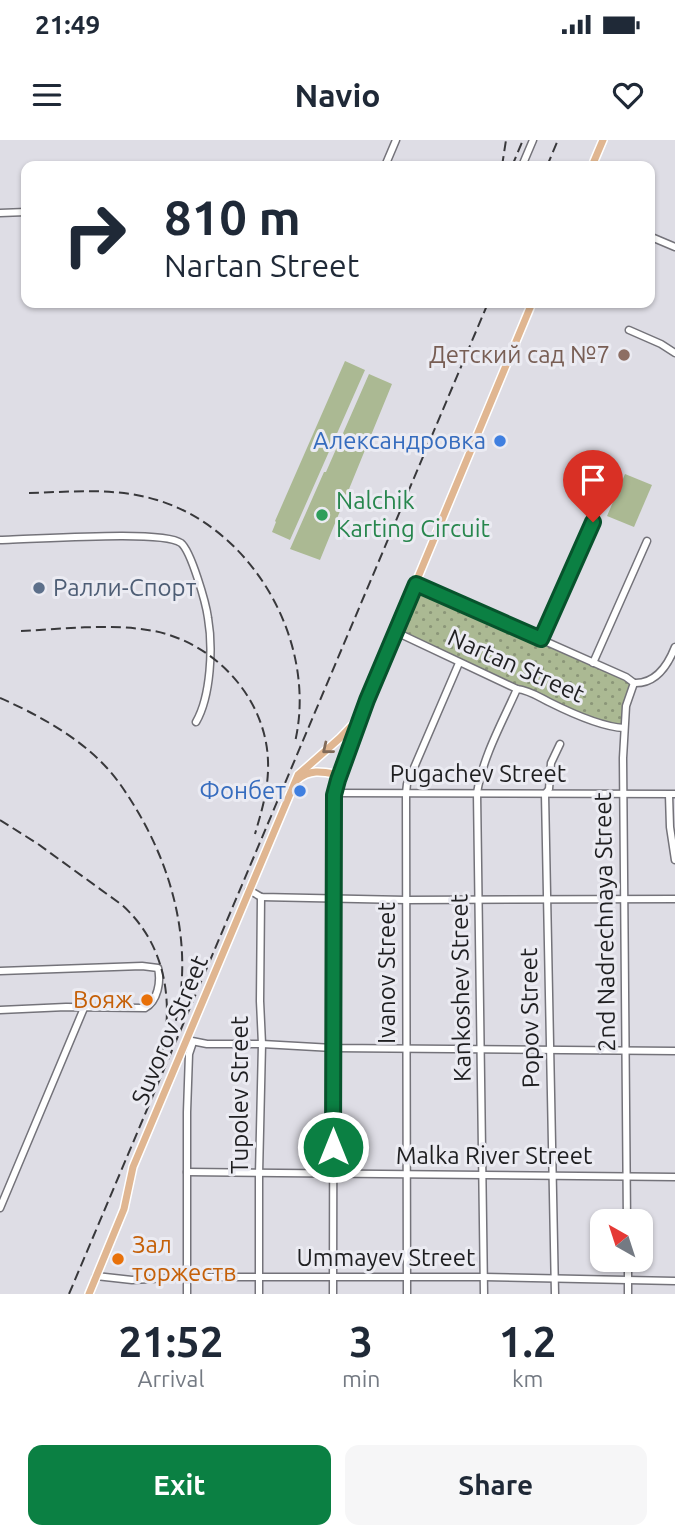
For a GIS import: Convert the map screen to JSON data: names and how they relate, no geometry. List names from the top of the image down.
{
  "streets": {
    "main road": ["Suvorov Street"],
    "street": [
      "Nartan Street",
      "Pugachev Street",
      "2nd Nadrechnaya Street",
      "Ivanov Street",
      "Kankoshev Street",
      "Popov Street",
      "Tupolev Street",
      "Malka River Street",
      "Ummayev Street"
    ]
  },
  "crossings": [
    ["Nartan Street", "2nd Nadrechnaya Street"],
    ["Nartan Street", "Ivanov Street"],
    ["Nartan Street", "Kankoshev Street"],
    ["Pugachev Street", "2nd Nadrechnaya Street"],
    ["Pugachev Street", "Ivanov Street"],
    ["Pugachev Street", "Kankoshev Street"],
    ["Pugachev Street", "Popov Street"],
    ["2nd Nadrechnaya Street", "Malka River Street"],
    ["Ivanov Street", "Malka River Street"],
    ["Ivanov Street", "Ummayev Street"],
    ["Kankoshev Street", "Malka River Street"],
    ["Kankoshev Street", "Ummayev Street"],
    ["Popov Street", "Malka River Street"],
    ["Popov Street", "Ummayev Street"],
    ["Suvorov Street", "Ummayev Street"],
    ["Tupolev Street", "Malka River Street"],
    ["Tupolev Street", "Ummayev Street"]
  ],
  "places": [
    "Детский сад №7",
    "Александровка",
    "Nalchik Karting Circuit",
    "Ралли-Спорт",
    "Фонбет",
    "Вояж",
    "Зал торжеств"
  ],
  "north": "top left",
  "page": {
    "status": "21:49",
    "header": "Navio",
    "turn": ["810 m", "Nartan Street"],
    "eta": [
      "21:52",
      "Arrival",
      "3",
      "min",
      "1.2",
      "km"
    ],
    "buttons": ["Exit", "Share"]
  }
}
